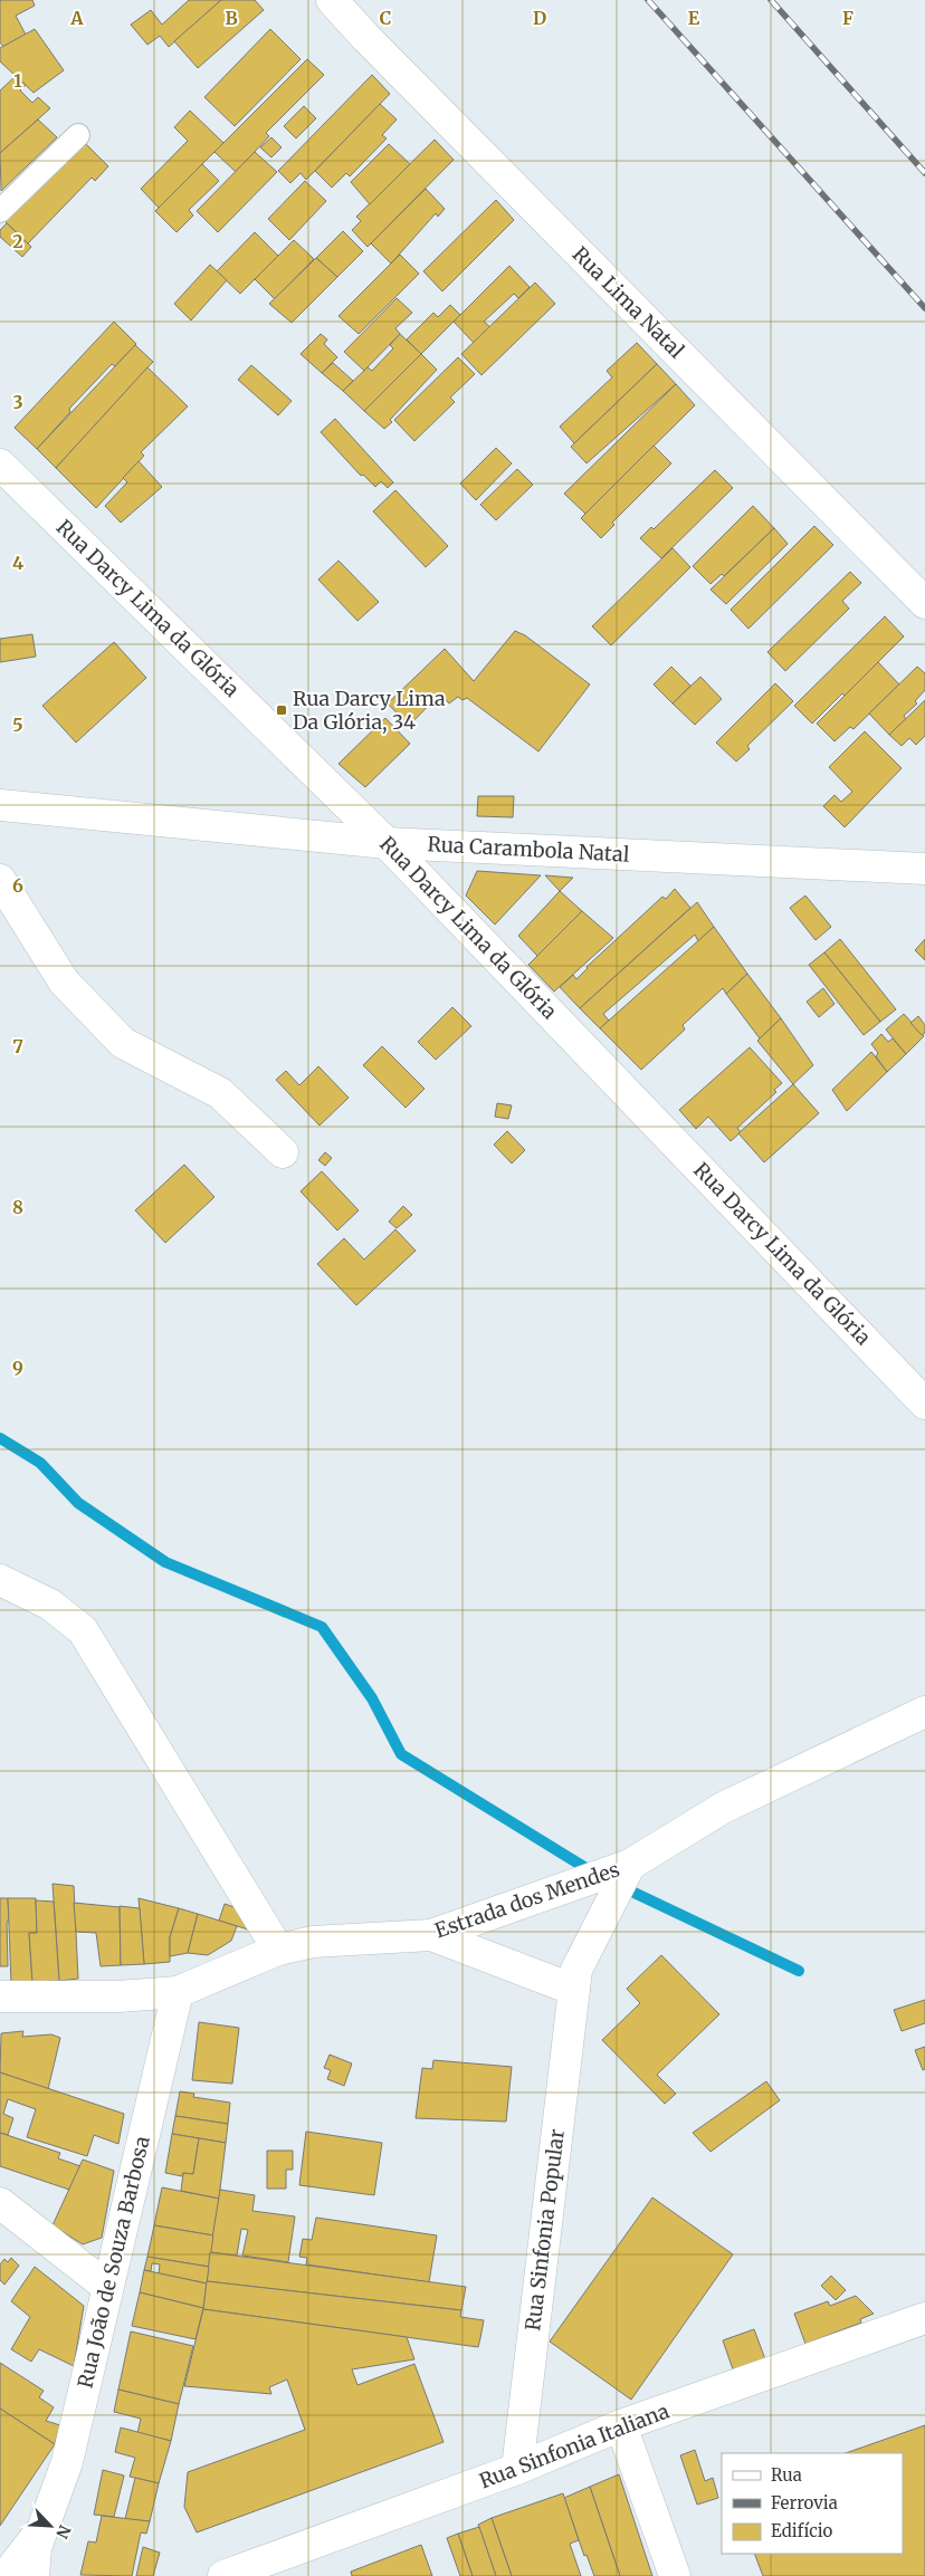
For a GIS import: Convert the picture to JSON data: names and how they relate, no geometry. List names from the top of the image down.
{
  "streets": {
    "street": [
      "Rua Lima Natal",
      "Rua Darcy Lima da Glória",
      "Rua Carambola Natal",
      "Estrada dos Mendes",
      "Rua Sinfonia Popular",
      "Rua João de Souza Barbosa",
      "Rua Sinfonia Italiana"
    ]
  },
  "crossings": [
    ["Rua Darcy Lima da Glória", "Rua Carambola Natal"],
    ["Estrada dos Mendes", "Rua Sinfonia Popular"],
    ["Estrada dos Mendes", "Rua João de Souza Barbosa"],
    ["Rua Sinfonia Popular", "Rua Sinfonia Italiana"]
  ],
  "places": {
    "transit": ["Rua Darcy Lima Da Glória, 34"]
  },
  "legend": ["Rua", "Ferrovia", "Edifício"],
  "north": "bottom right",
  "grid": {
    "columns": [
      "A",
      "B",
      "C",
      "D",
      "E",
      "F"
    ],
    "rows": [
      "1",
      "2",
      "3",
      "4",
      "5",
      "6",
      "7",
      "8",
      "9"
    ]
  }
}
